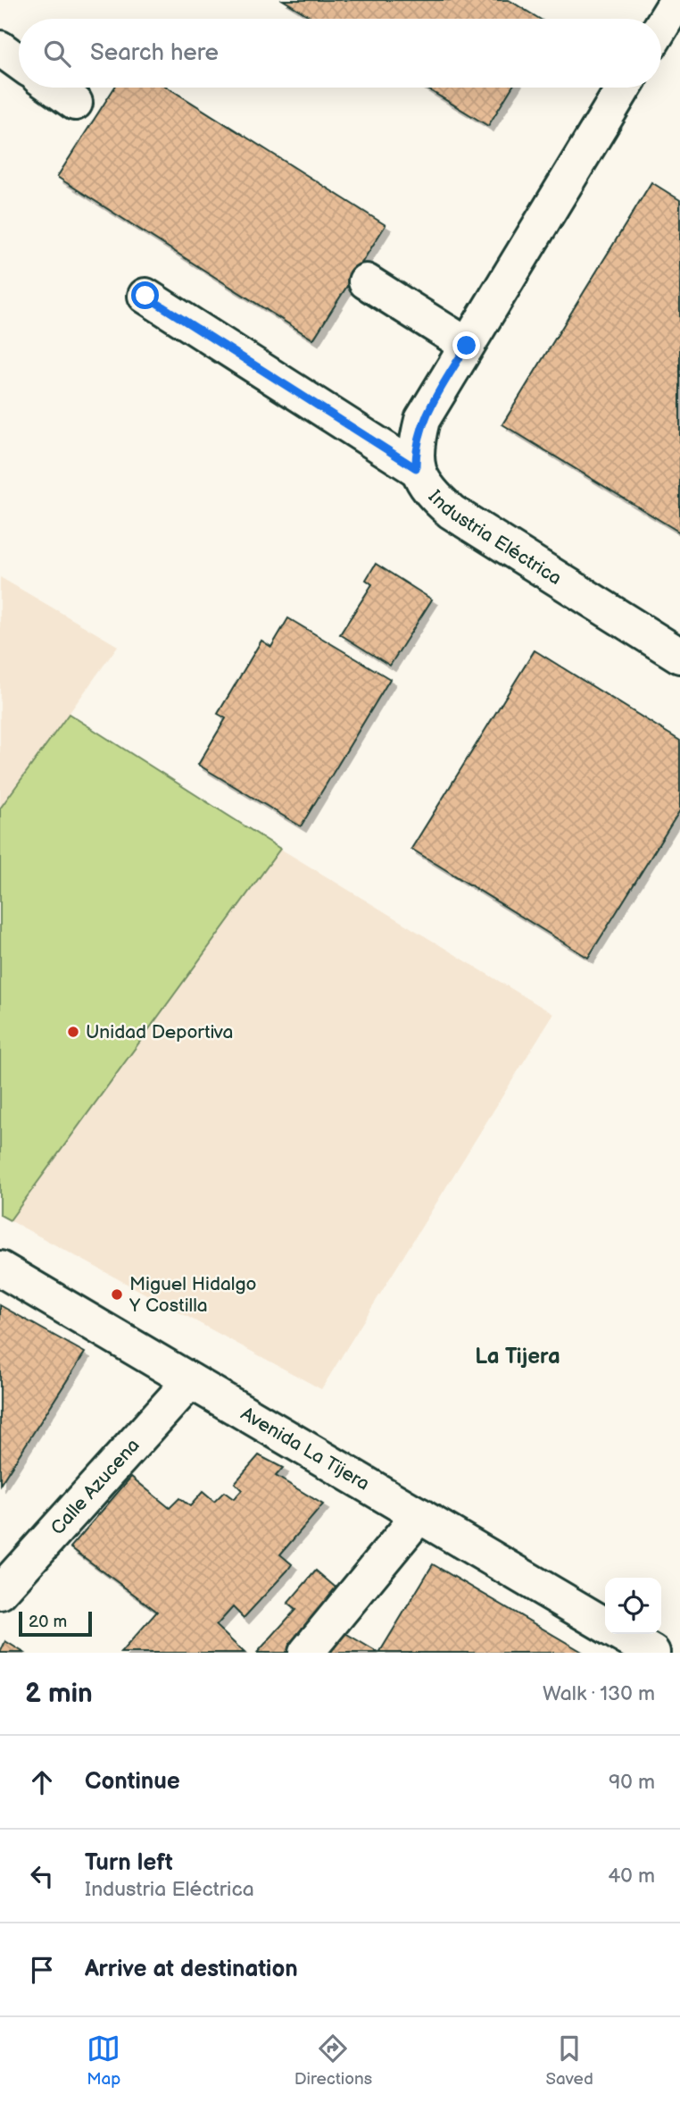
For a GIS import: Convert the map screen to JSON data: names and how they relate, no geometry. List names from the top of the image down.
{
  "streets": {
    "street": ["Industria Eléctrica", "Avenida La Tijera", "Calle Azucena"]
  },
  "crossings": [
    ["Avenida La Tijera", "Calle Azucena"]
  ],
  "districts": ["La Tijera"],
  "places": ["Unidad Deportiva", "Miguel Hidalgo Y Costilla"],
  "scale_bar": "20 m",
  "page": {
    "search": "Search here",
    "scale": "20 m",
    "heading": ["2 min", "Walk · 130 m"],
    "list": [
      ["Continue", "90 m"],
      ["Turn left", "Industria Eléctrica", "40 m"],
      "Arrive at destination"
    ],
    "nav": ["Map", "Directions", "Saved"]
  }
}
